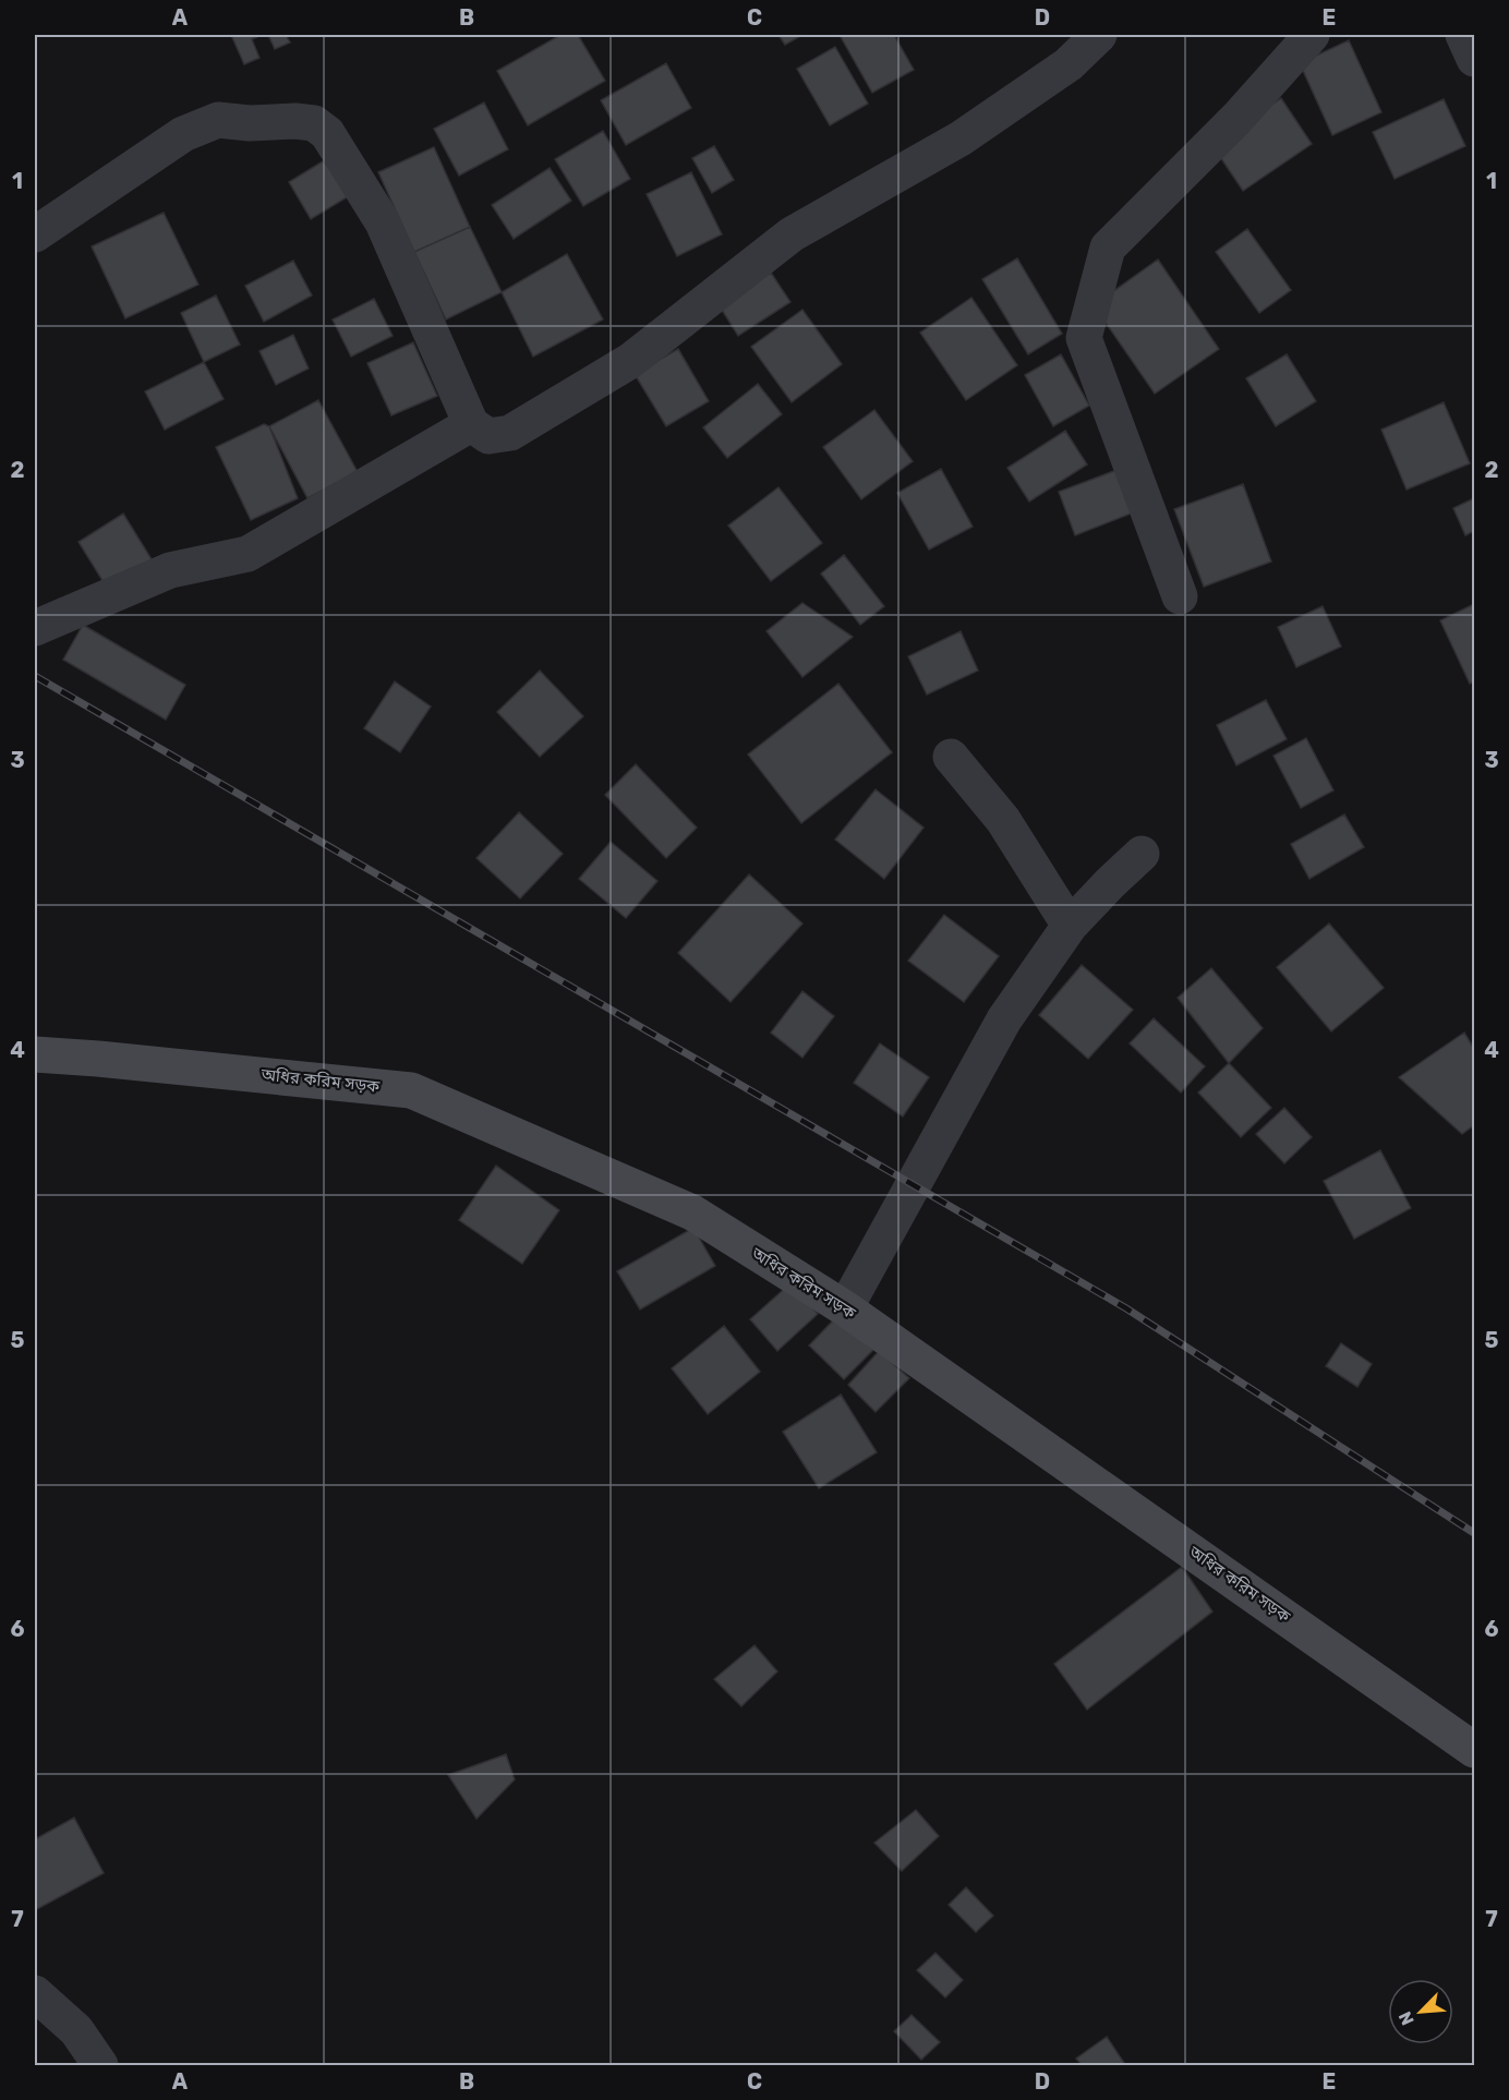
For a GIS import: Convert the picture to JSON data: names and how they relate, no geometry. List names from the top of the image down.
{
  "streets": {
    "main road": ["অধির করিম সড়ক"]
  },
  "north": "bottom left",
  "grid": {
    "columns": [
      "A",
      "B",
      "C",
      "D",
      "E"
    ],
    "rows": [
      "1",
      "2",
      "3",
      "4",
      "5",
      "6",
      "7"
    ]
  }
}
